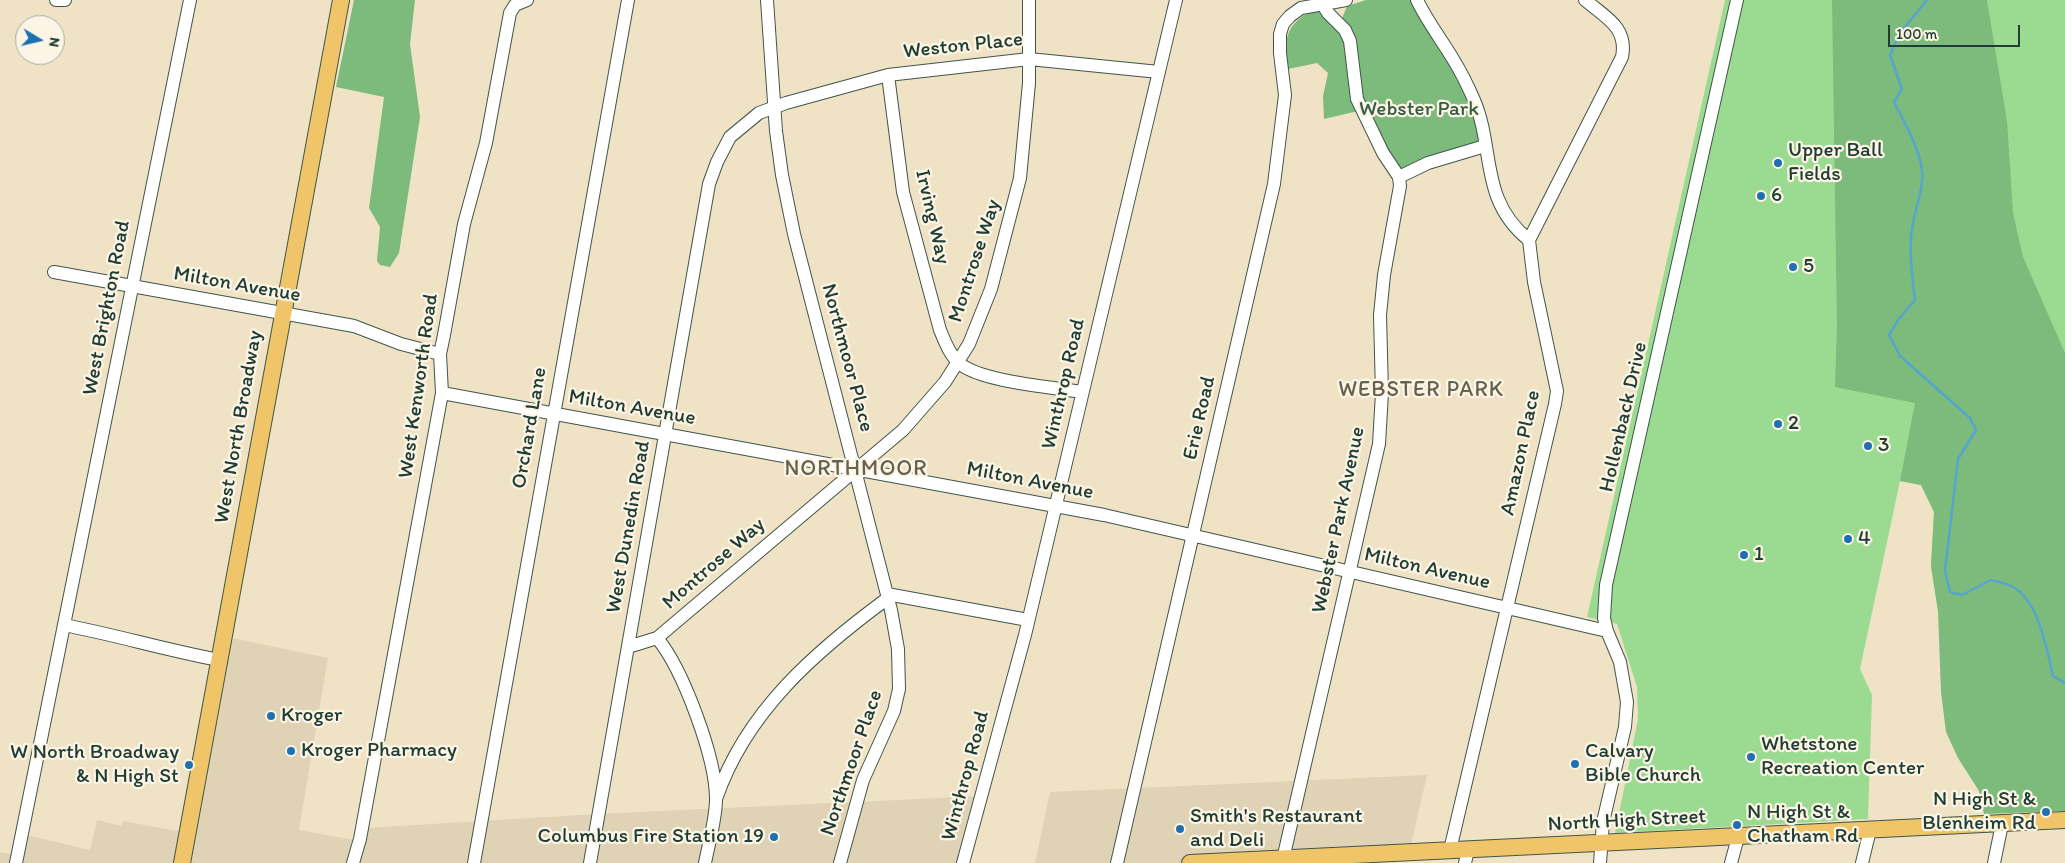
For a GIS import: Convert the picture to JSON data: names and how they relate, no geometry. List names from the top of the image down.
{
  "streets": {
    "main road": ["West North Broadway", "North High Street"],
    "street": [
      "Weston Place",
      "Irving Way",
      "Montrose Way",
      "Milton Avenue",
      "West Brighton Road",
      "Northmoor Place",
      "Winthrop Road",
      "West Kenworth Road",
      "Hollenback Drive",
      "Erie Road",
      "Orchard Lane",
      "Amazon Place",
      "Webster Park Avenue",
      "West Dunedin Road"
    ]
  },
  "crossings": [
    ["Weston Place", "Irving Way"],
    ["Weston Place", "Montrose Way"],
    ["Weston Place", "Northmoor Place"],
    ["Weston Place", "Winthrop Road"],
    ["Weston Place", "West Dunedin Road"],
    ["Irving Way", "Montrose Way"],
    ["Montrose Way", "Milton Avenue"],
    ["Montrose Way", "Northmoor Place"],
    ["Montrose Way", "West Dunedin Road"],
    ["Milton Avenue", "West Brighton Road"],
    ["Milton Avenue", "Northmoor Place"],
    ["Milton Avenue", "Winthrop Road"],
    ["Milton Avenue", "West Kenworth Road"],
    ["Milton Avenue", "Hollenback Drive"],
    ["Milton Avenue", "Erie Road"],
    ["Milton Avenue", "West North Broadway"],
    ["Milton Avenue", "Orchard Lane"],
    ["Milton Avenue", "Amazon Place"],
    ["Milton Avenue", "Webster Park Avenue"],
    ["Milton Avenue", "West Dunedin Road"],
    ["Northmoor Place", "West Dunedin Road"],
    ["Hollenback Drive", "North High Street"],
    ["Amazon Place", "North High Street"],
    ["Webster Park Avenue", "North High Street"]
  ],
  "districts": ["WEBSTER PARK", "NORTHMOOR"],
  "parks": ["Webster Park"],
  "places": [
    "Upper Ball Fields",
    "6",
    "5",
    "2",
    "3",
    "4",
    "1",
    "Kroger",
    "Kroger Pharmacy",
    "Whetstone Recreation Center",
    "Calvary Bible Church",
    "W North Broadway & N High St",
    "N High St & Blenheim Rd",
    "N High St & Chatham Rd",
    "Smith's Restaurant and Deli",
    "Columbus Fire Station 19"
  ],
  "scale_bar": "100 m",
  "north": "right"
}
